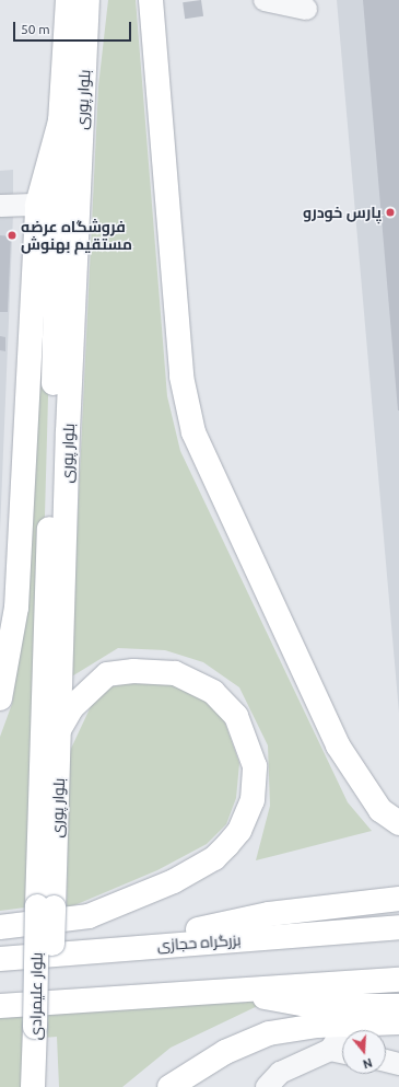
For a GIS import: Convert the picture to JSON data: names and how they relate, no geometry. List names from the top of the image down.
{
  "streets": {
    "main road": ["بلوار پوری", "بزرگراه حجازی", "بلوار علیمرادی"]
  },
  "crossings": [
    ["بلوار پوری", "بلوار علیمرادی"]
  ],
  "places": ["پارس خودرو", "فروشگاه عرضه مستقیم بهنوش"],
  "scale_bar": "50 m",
  "north": "bottom"
}
